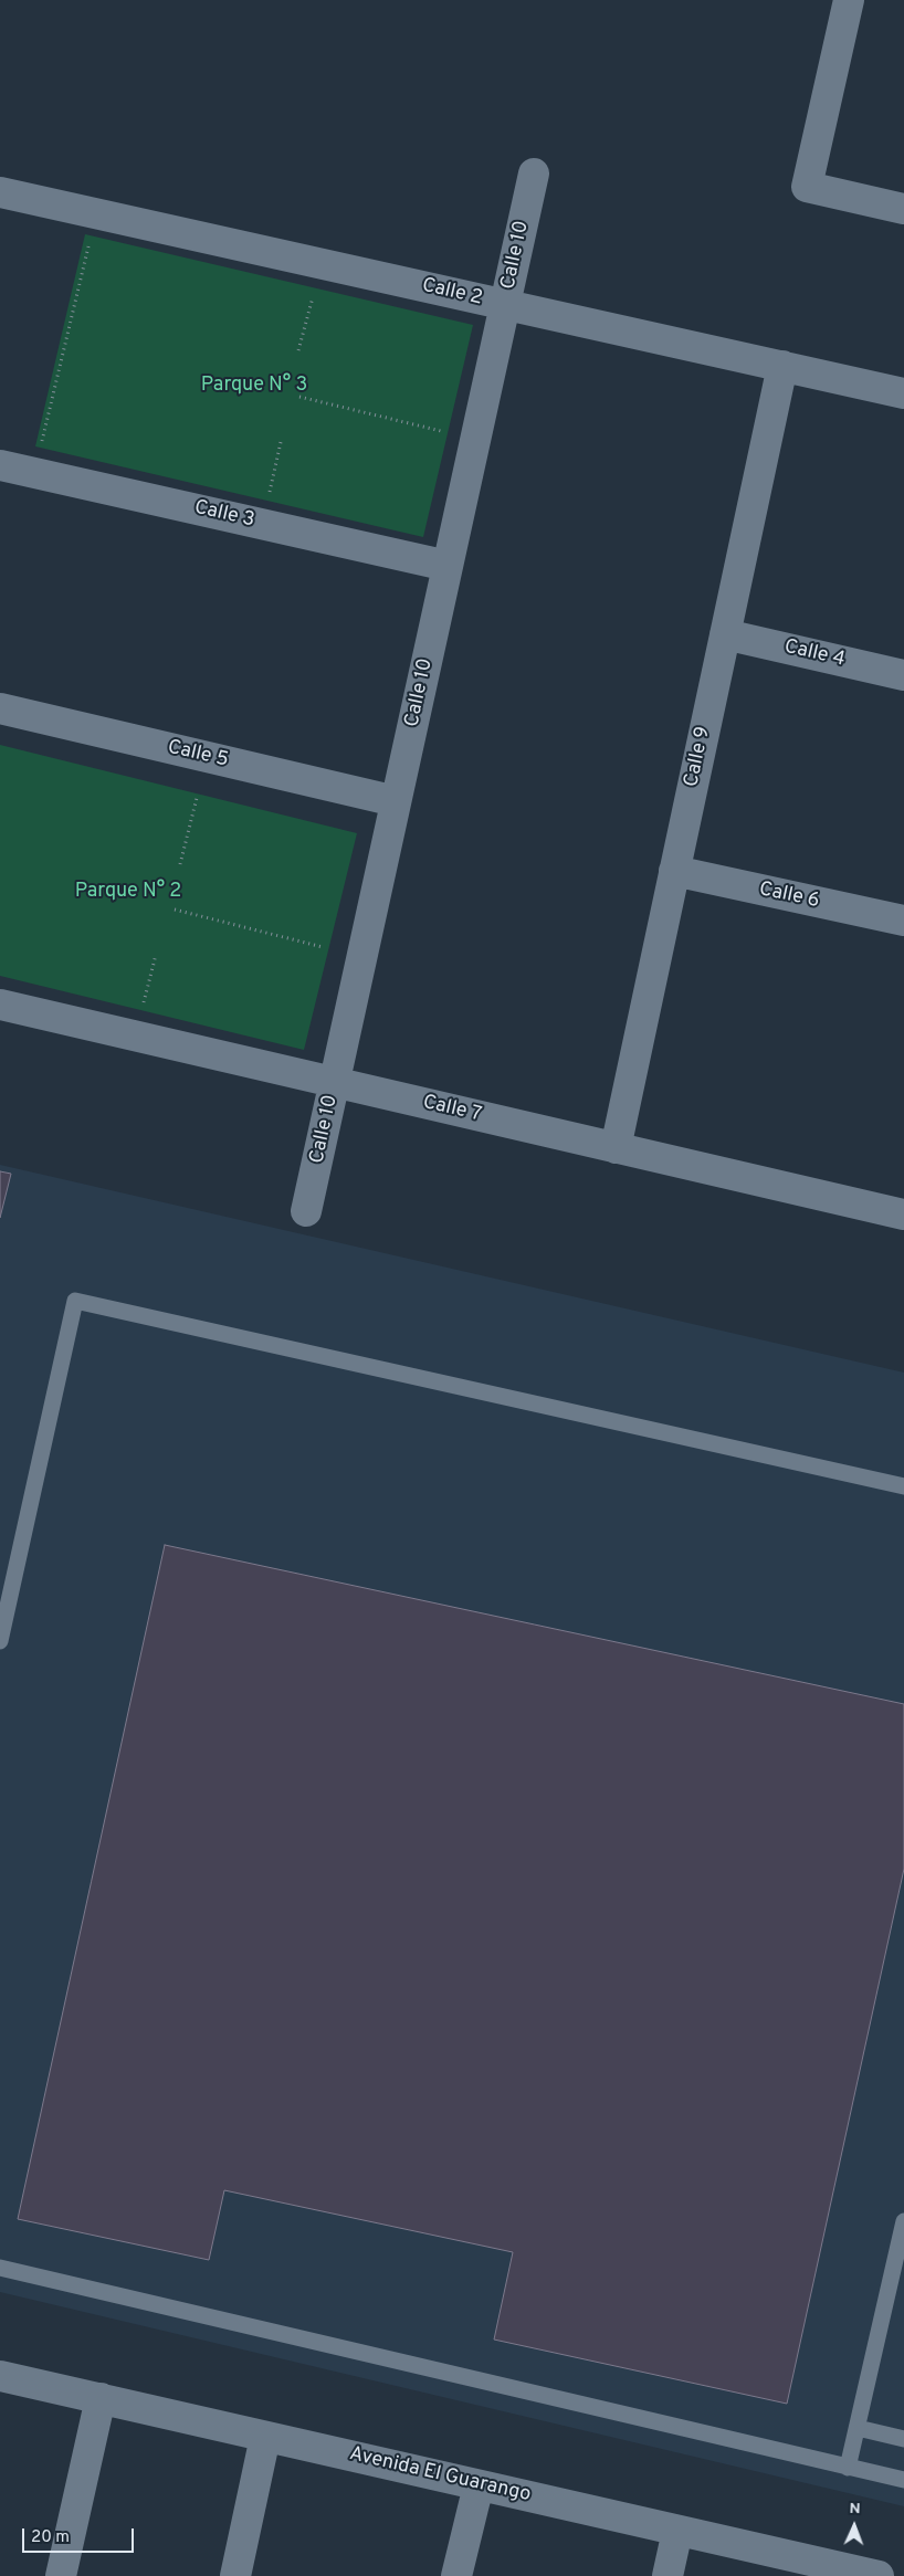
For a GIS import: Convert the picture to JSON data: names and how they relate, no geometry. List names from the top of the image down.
{
  "streets": {
    "street": [
      "Calle 10",
      "Calle 2",
      "Calle 3",
      "Calle 4",
      "Calle 5",
      "Calle 9",
      "Calle 6",
      "Calle 7",
      "Avenida El Guarango"
    ]
  },
  "crossings": [
    ["Calle 10", "Calle 2"],
    ["Calle 10", "Calle 3"],
    ["Calle 10", "Calle 5"],
    ["Calle 10", "Calle 7"],
    ["Calle 2", "Calle 9"],
    ["Calle 4", "Calle 9"],
    ["Calle 9", "Calle 6"],
    ["Calle 9", "Calle 7"]
  ],
  "parks": ["Parque N° 3", "Parque N° 2"],
  "scale_bar": "20 m",
  "north": "top"
}
